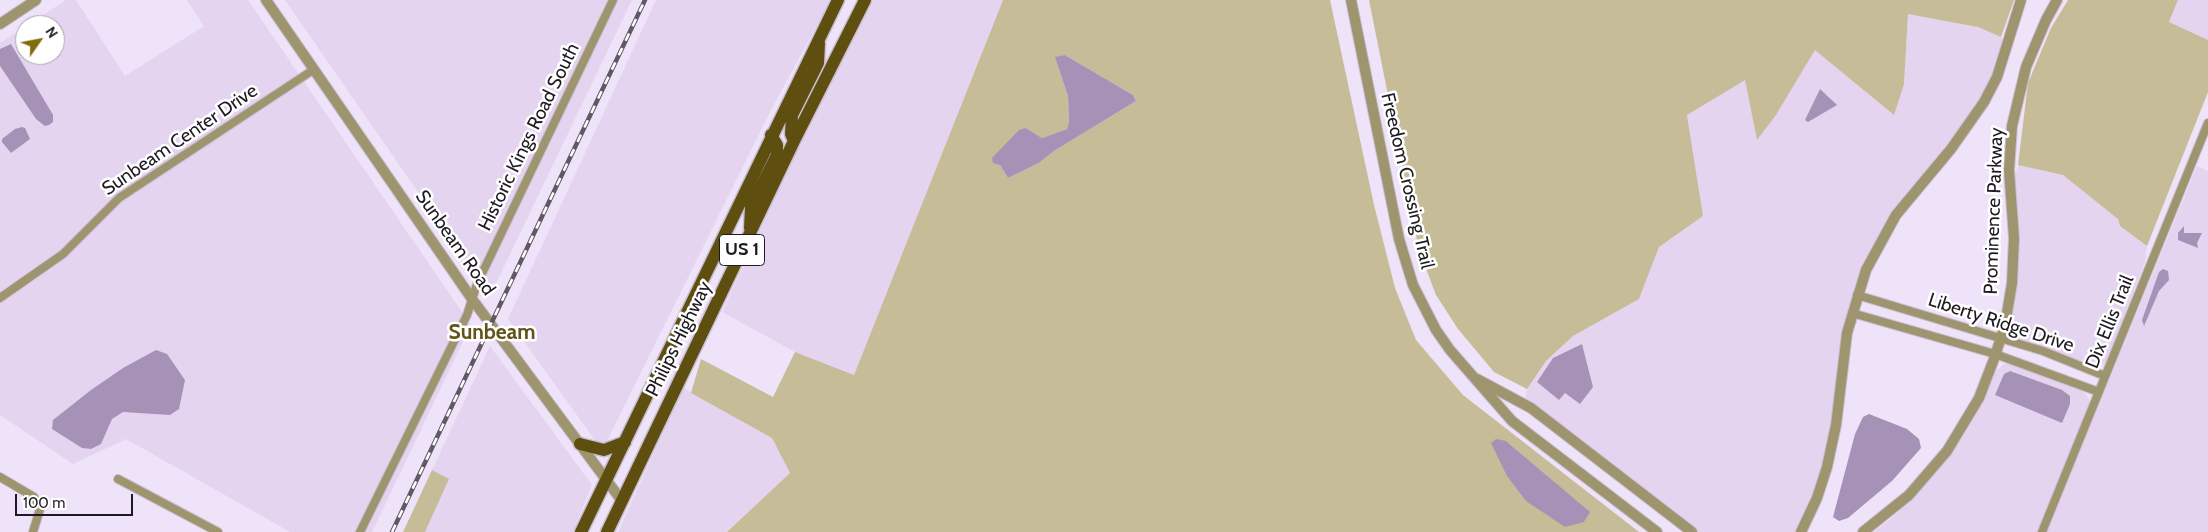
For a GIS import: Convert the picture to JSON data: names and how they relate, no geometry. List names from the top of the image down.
{
  "streets": {
    "main road": ["US 1", "Philips Highway"],
    "street": [
      "Historic Kings Road South",
      "Sunbeam Center Drive",
      "Freedom Crossing Trail",
      "Prominence Parkway",
      "Sunbeam Road",
      "Dix Ellis Trail",
      "Liberty Ridge Drive"
    ]
  },
  "crossings": [
    ["Historic Kings Road South", "Sunbeam Road"],
    ["Sunbeam Center Drive", "Sunbeam Road"],
    ["Prominence Parkway", "Liberty Ridge Drive"],
    ["Sunbeam Road", "Philips Highway"],
    ["Dix Ellis Trail", "Liberty Ridge Drive"]
  ],
  "districts": ["Sunbeam"],
  "scale_bar": "100 m",
  "north": "top right"
}
